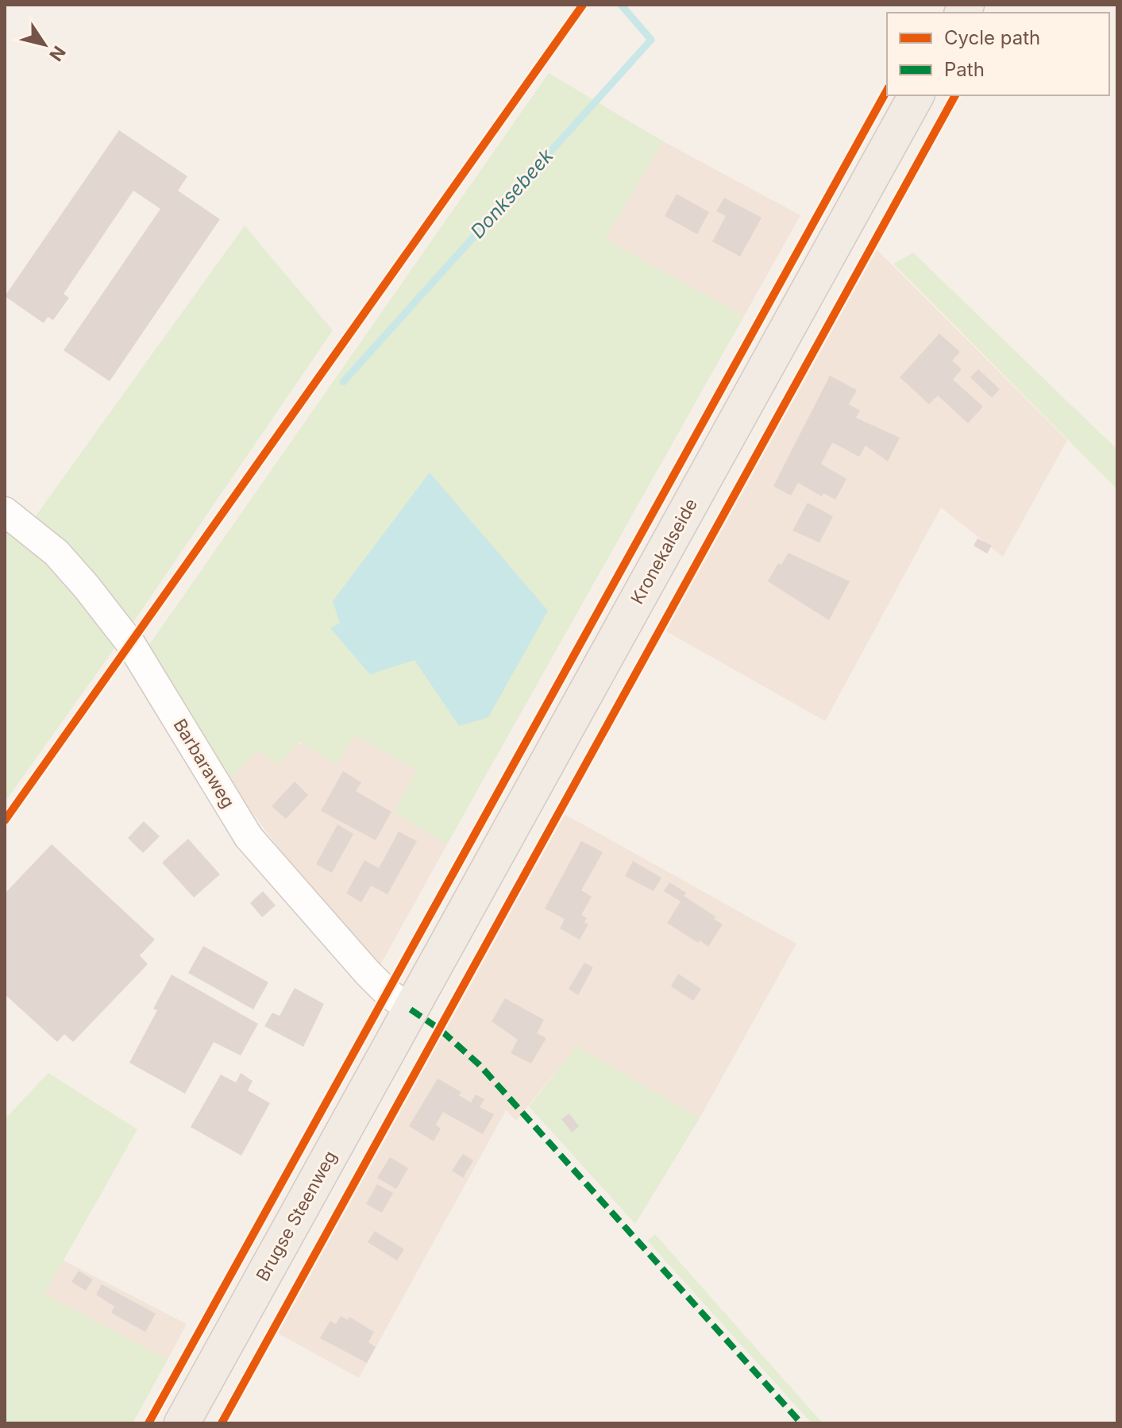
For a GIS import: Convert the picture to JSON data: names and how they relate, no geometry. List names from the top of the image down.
{
  "streets": {
    "main road": ["Kronekalseide", "Brugse Steenweg"],
    "street": ["Barbaraweg"]
  },
  "crossings": [
    ["Kronekalseide", "Barbaraweg"],
    ["Kronekalseide", "Brugse Steenweg"],
    ["Barbaraweg", "Brugse Steenweg"]
  ],
  "water": ["Donksebeek"],
  "legend": ["Cycle path", "Path"],
  "north": "bottom right"
}
